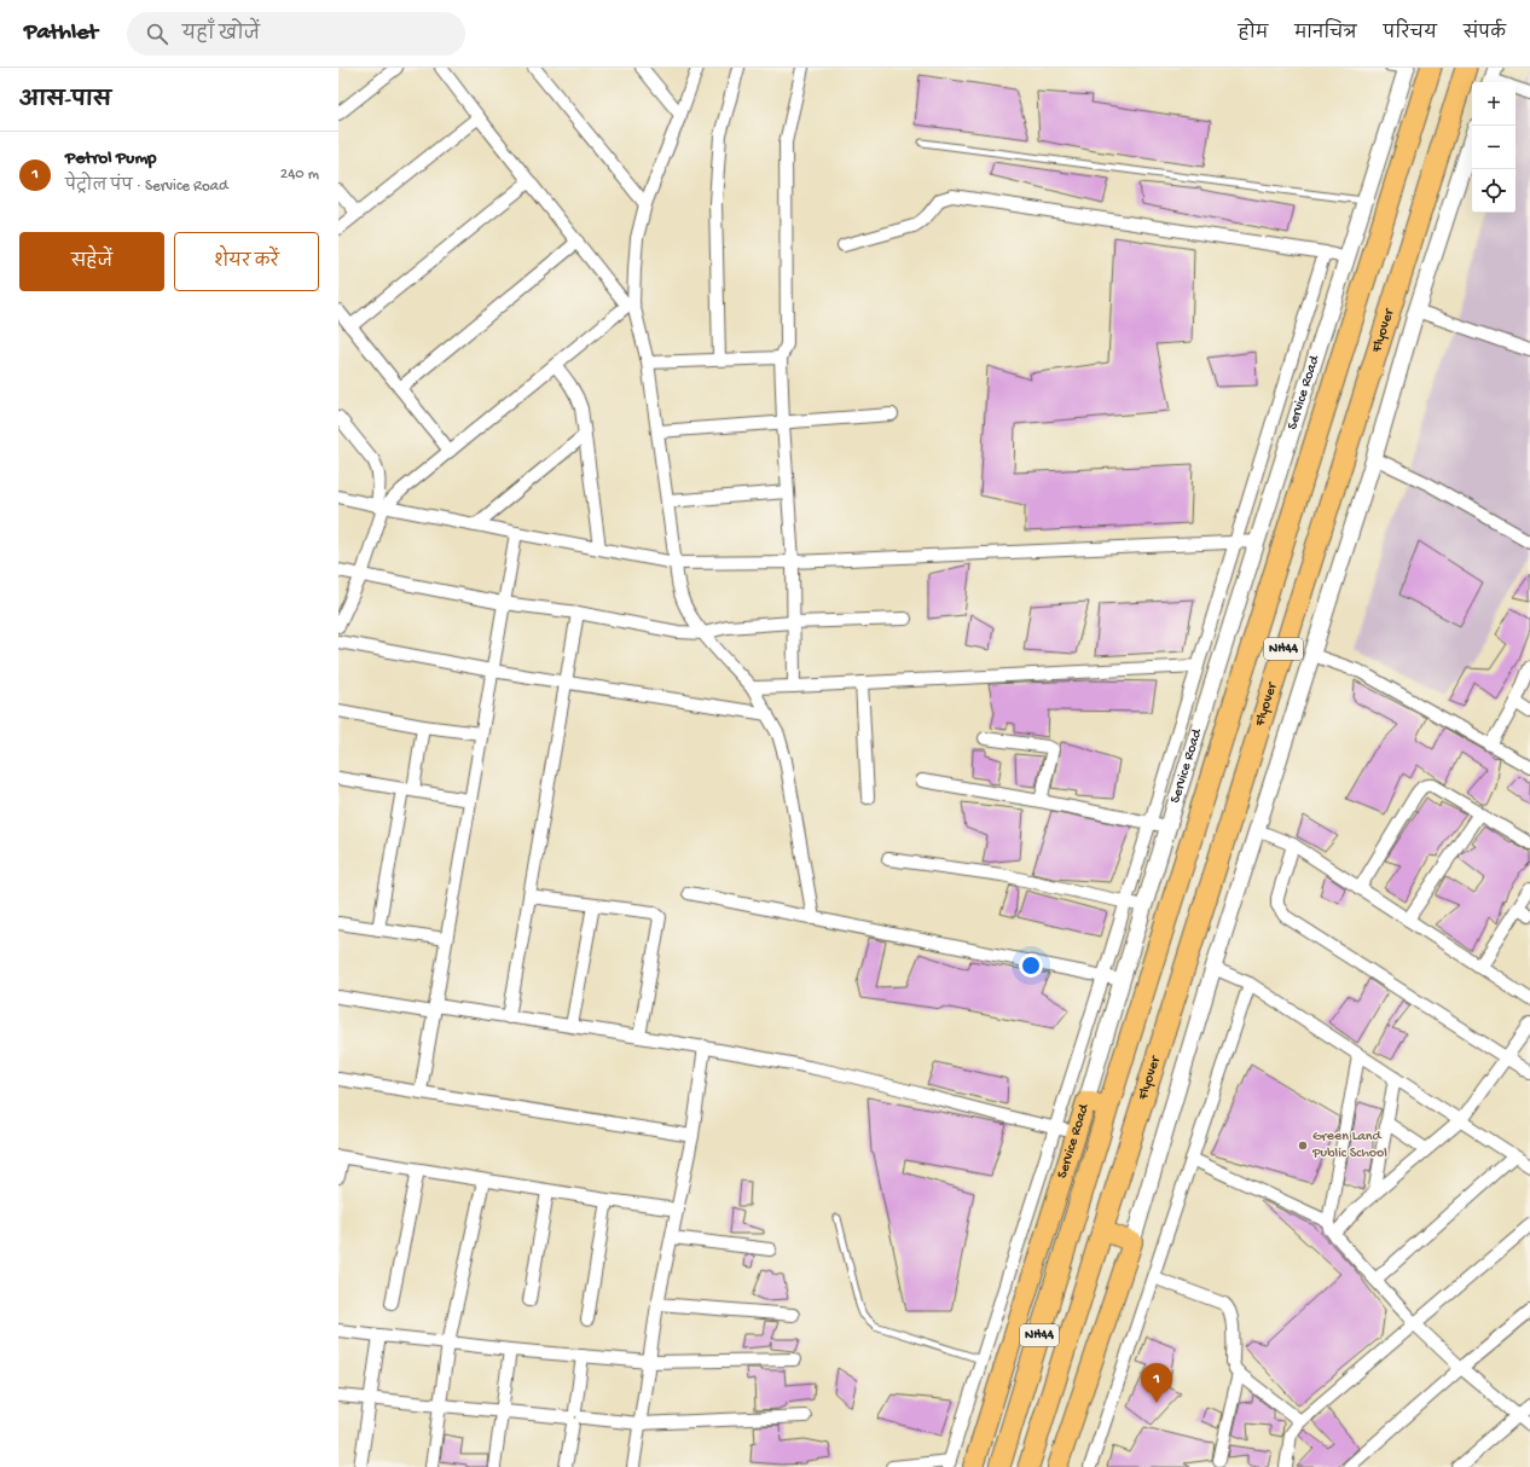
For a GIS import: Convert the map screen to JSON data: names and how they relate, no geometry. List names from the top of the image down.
{
  "streets": {
    "highway": ["Flyover", "NH44"],
    "main road": ["Service Road"]
  },
  "crossings": [
    ["Flyover", "NH44"]
  ],
  "places": ["Green Land Public School"],
  "page": {
    "header": "Pathlet",
    "search": "यहाँ खोजें",
    "nav": [
      "होम",
      "मानचित्र",
      "परिचय",
      "संपर्क"
    ],
    "heading": "आस-पास",
    "map_buttons": ["+", "−"],
    "list": [
      {
        "mark": "1",
        "name": "Petrol Pump",
        "note": "पेट्रोल पंप · Service Road",
        "value": "240 m"
      }
    ],
    "buttons": ["सहेजें", "शेयर करें"],
    "pins": "1"
  }
}
